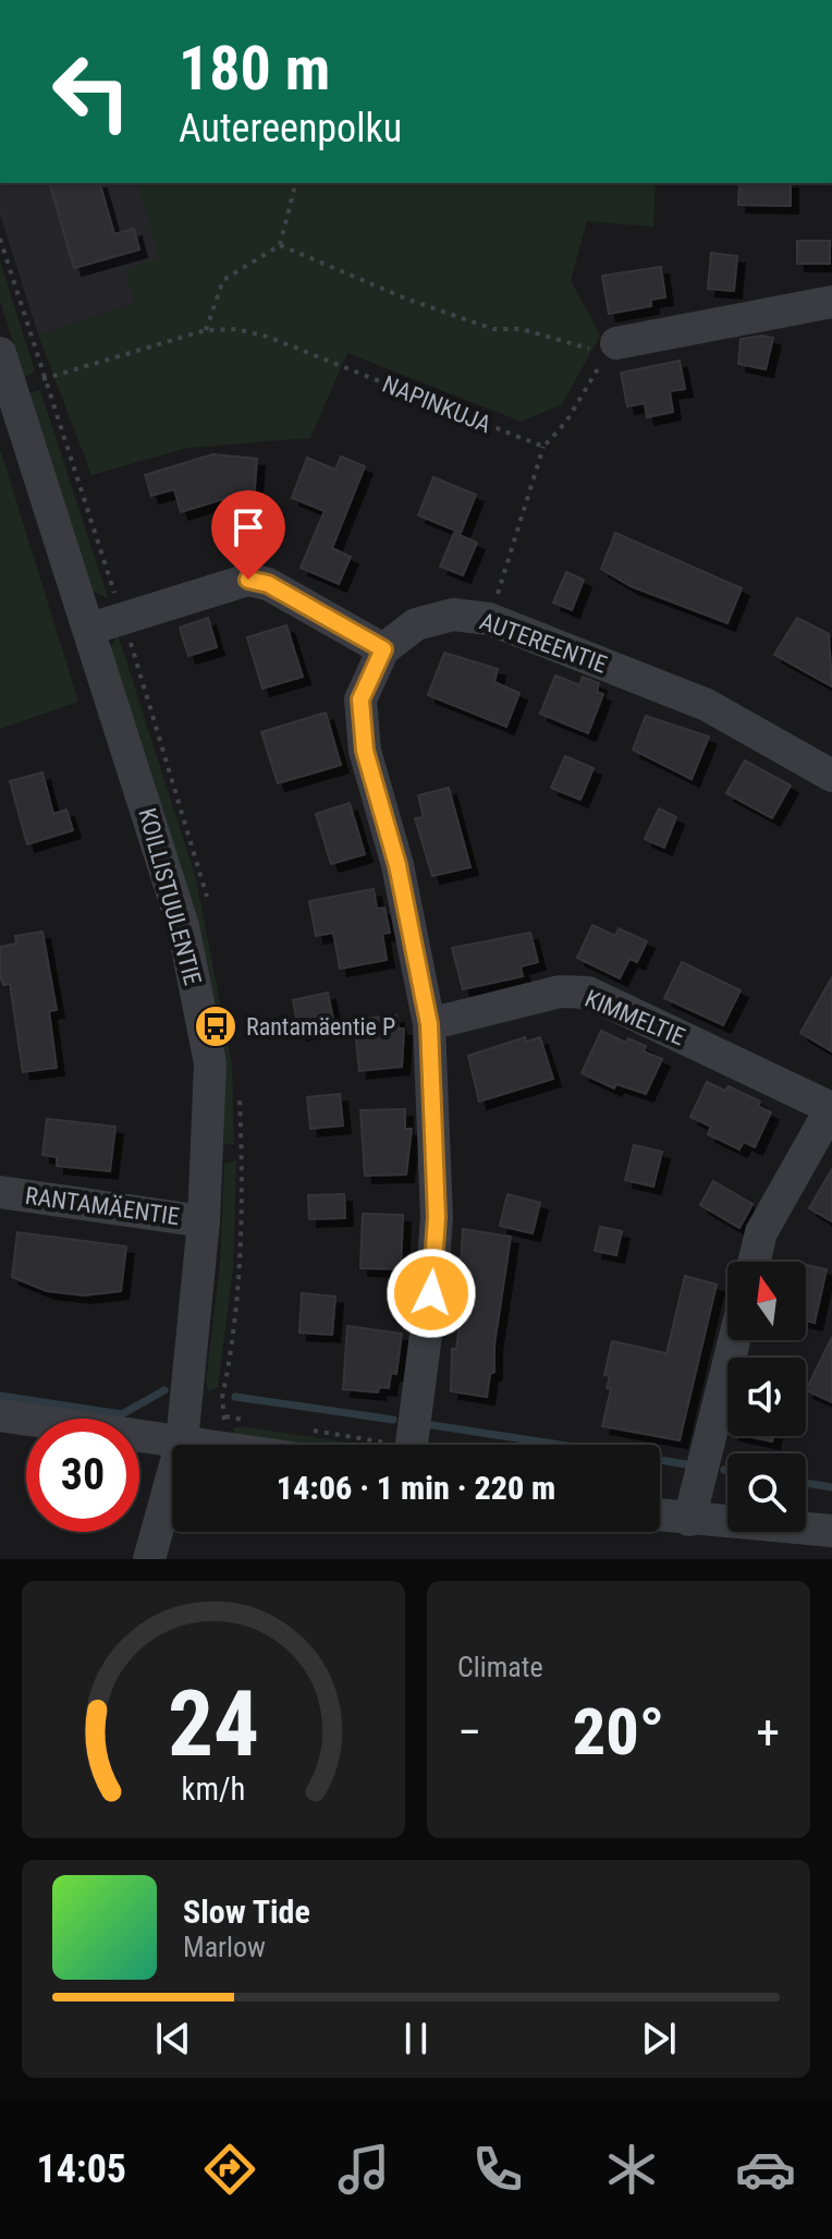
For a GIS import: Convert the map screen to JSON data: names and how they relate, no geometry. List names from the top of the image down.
{
  "streets": {
    "street": [
      "AUTEREENTIE",
      "KOILLISTUULENTIE",
      "KIMMELTIE",
      "RANTAMÄENTIE"
    ],
    "path": ["NAPINKUJA"]
  },
  "crossings": [
    ["NAPINKUJA", "KOILLISTUULENTIE"],
    ["AUTEREENTIE", "KIMMELTIE"],
    ["KOILLISTUULENTIE", "RANTAMÄENTIE"]
  ],
  "places": {
    "bus stop": ["Rantamäentie P"]
  },
  "north": "top",
  "page": {
    "turn": ["180 m", "Autereenpolku"],
    "limit": "30",
    "trip": "14:06 · 1 min · 220 m",
    "tile": "Climate",
    "heat": ["−", "20°", "+"],
    "song": ["Slow Tide", "Marlow"],
    "tabs": "14:05",
    "gauge": ["24", "km/h"]
  }
}
